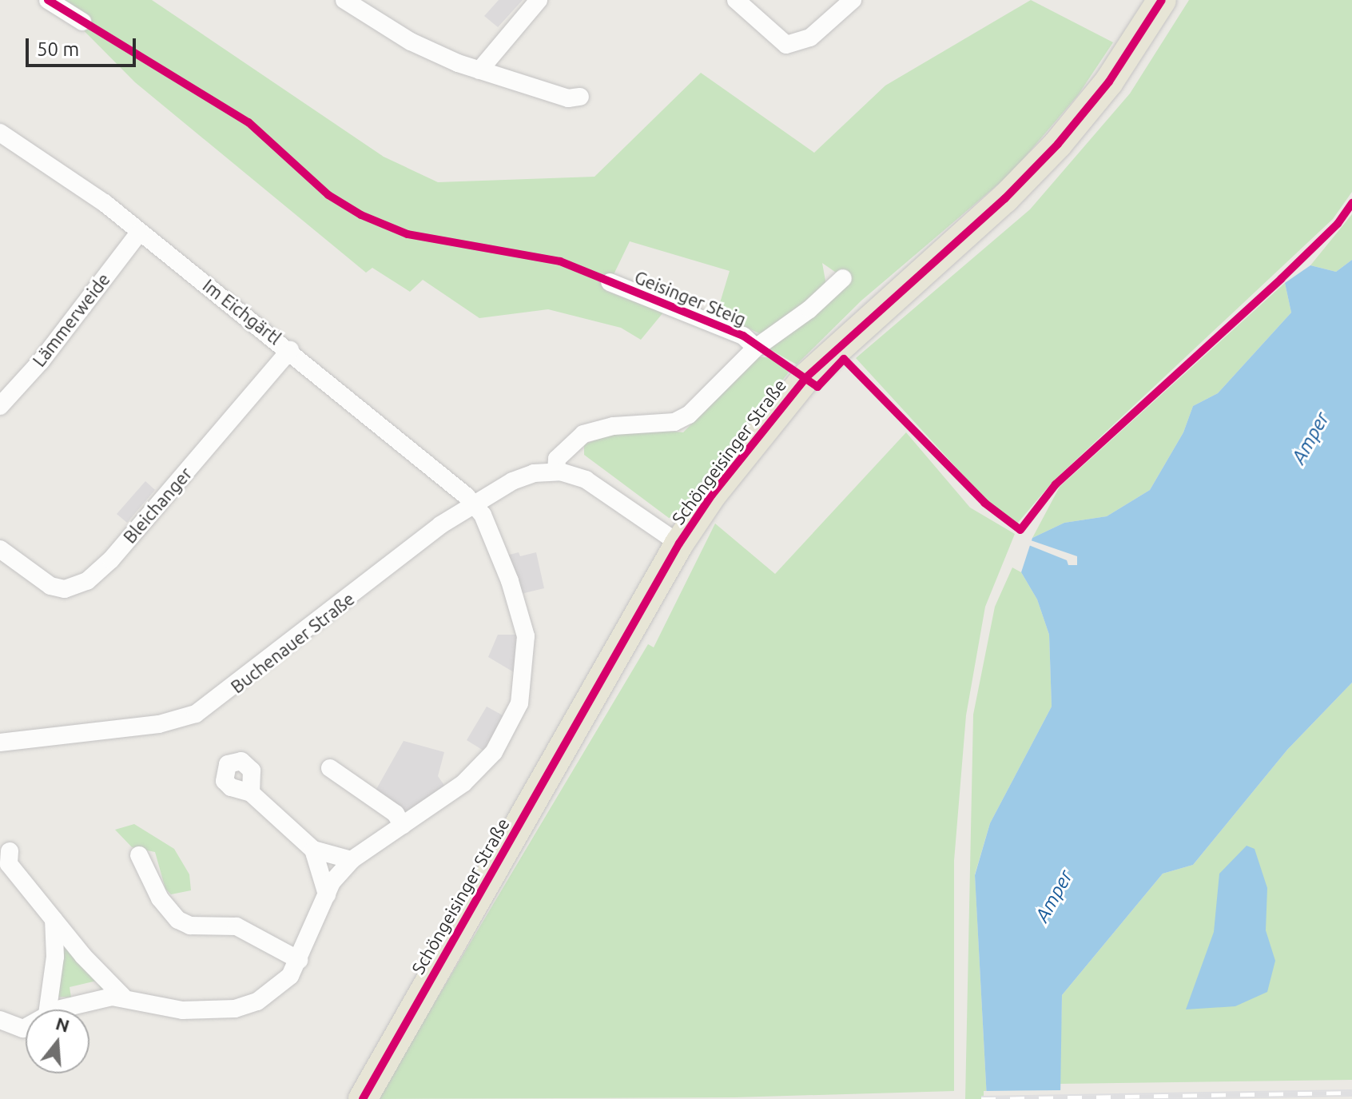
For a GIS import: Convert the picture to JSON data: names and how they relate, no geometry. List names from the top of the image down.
{
  "streets": {
    "main road": ["Schöngeisinger Straße"],
    "street": [
      "Geisinger Steig",
      "Im Eichgärtl",
      "Lämmerweide",
      "Bleichanger",
      "Buchenauer Straße"
    ]
  },
  "crossings": [
    ["Im Eichgärtl", "Lämmerweide"],
    ["Im Eichgärtl", "Bleichanger"],
    ["Im Eichgärtl", "Buchenauer Straße"],
    ["Schöngeisinger Straße", "Buchenauer Straße"]
  ],
  "water": ["Amper"],
  "scale_bar": "50 m",
  "north": "top"
}
